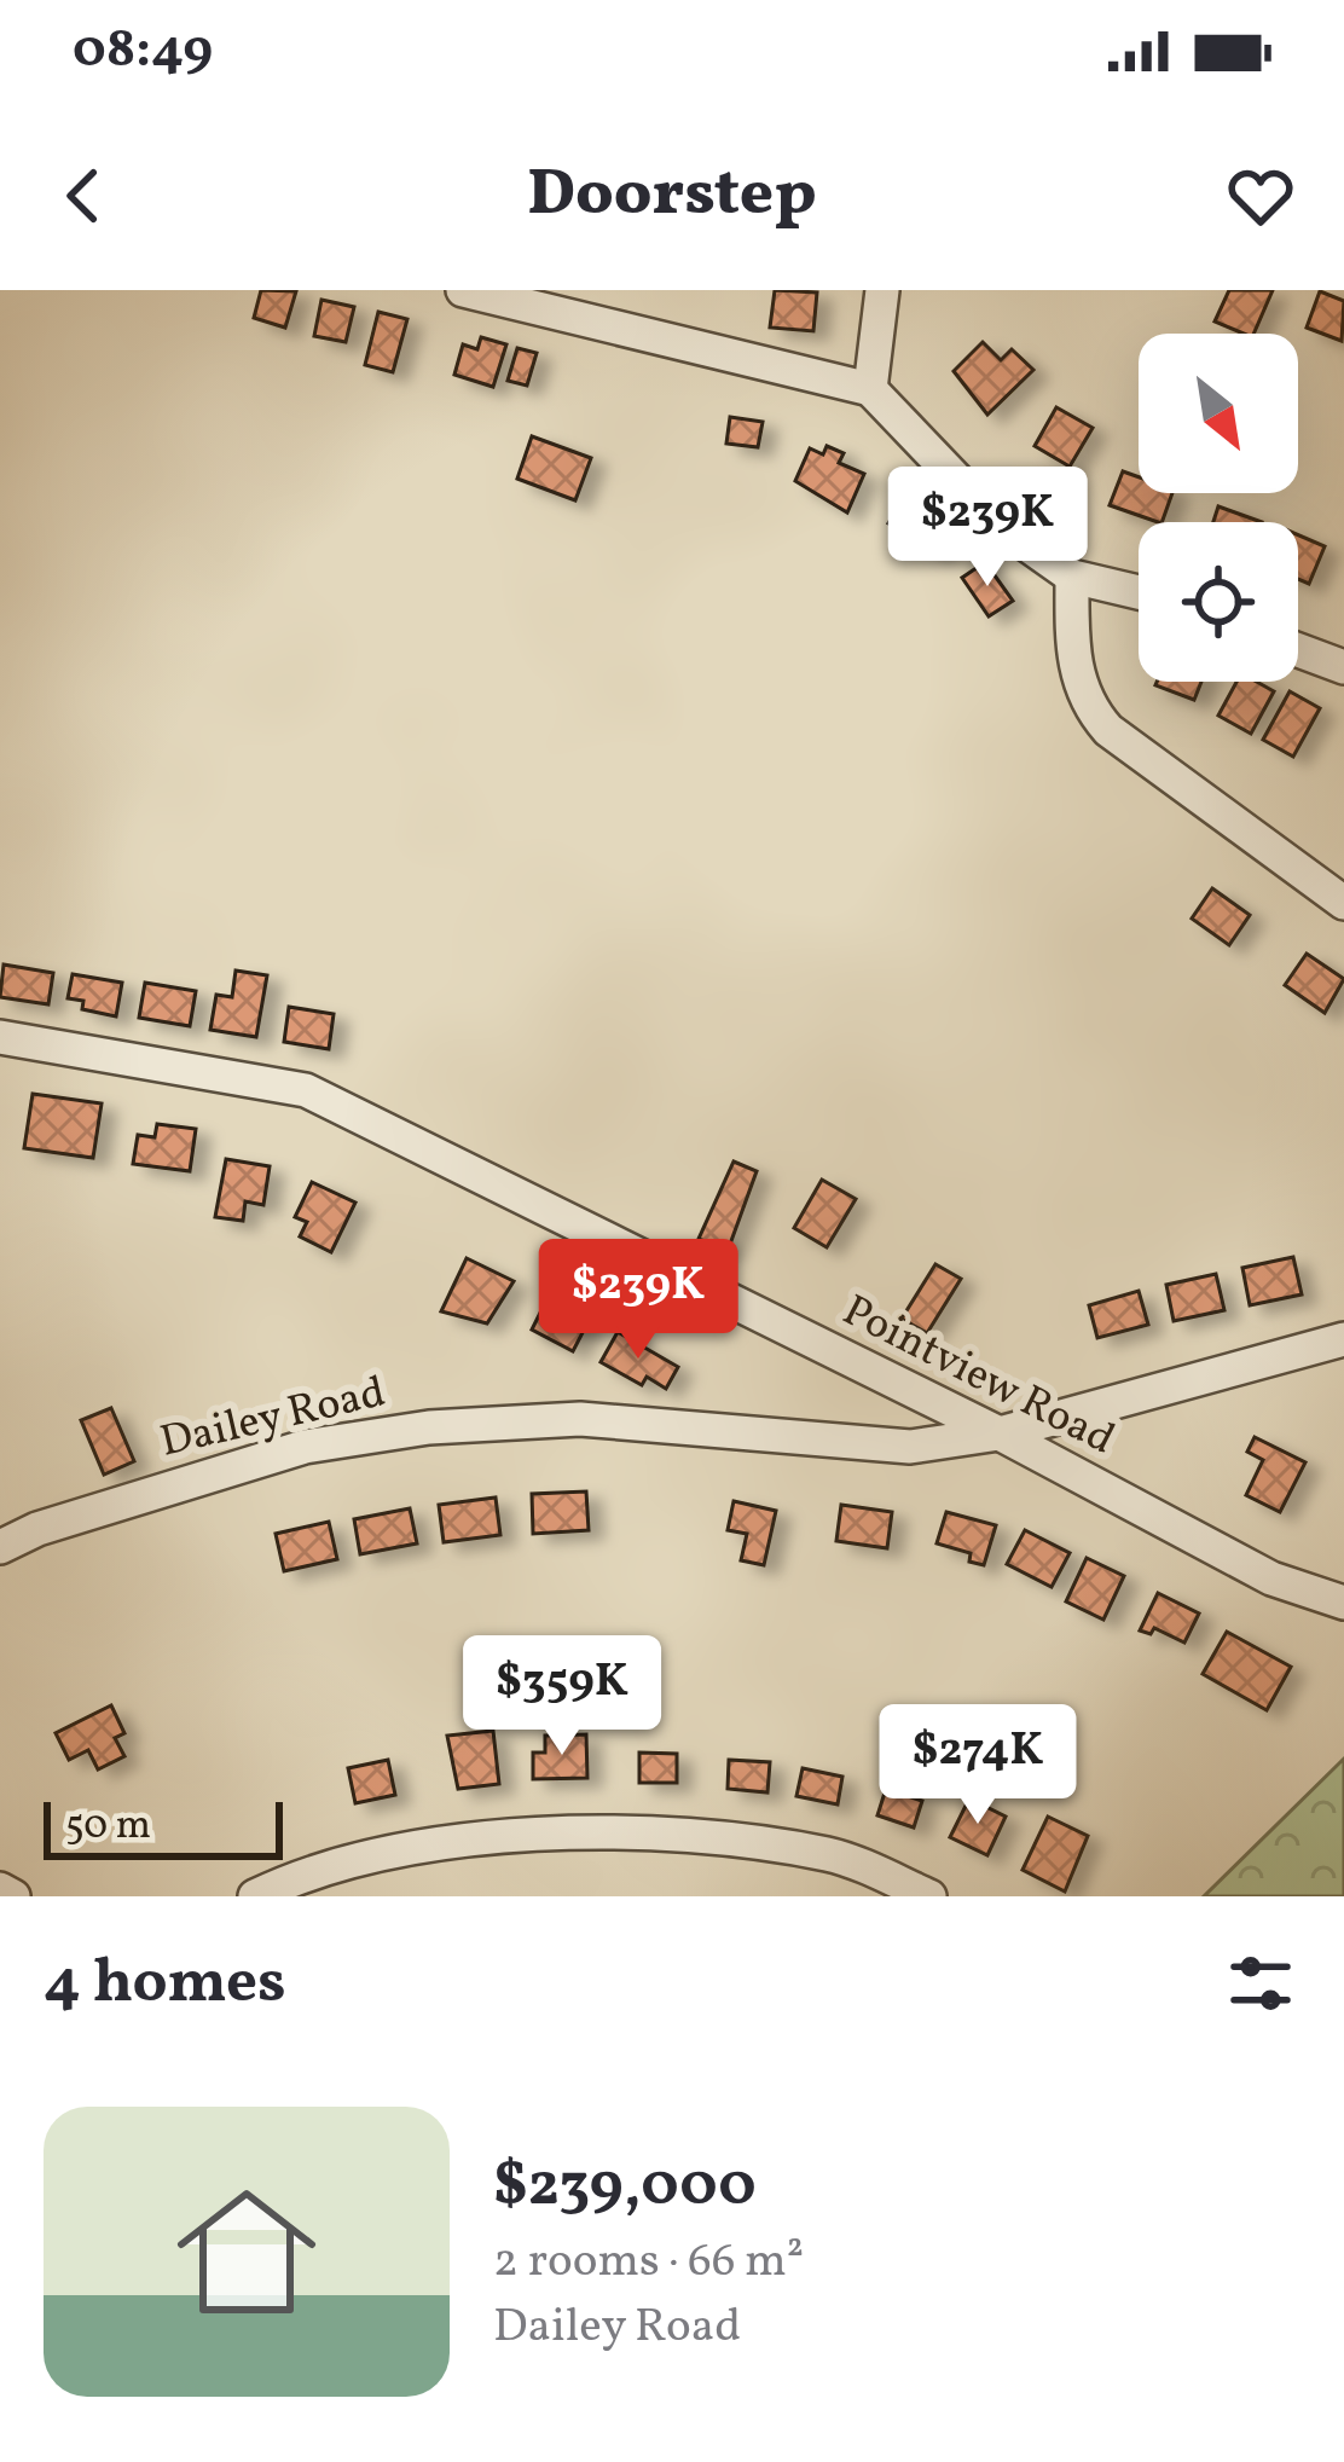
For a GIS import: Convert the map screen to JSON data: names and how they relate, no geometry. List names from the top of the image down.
{
  "streets": {
    "street": ["Pointview Road", "Dailey Road"]
  },
  "crossings": [
    ["Pointview Road", "Dailey Road"]
  ],
  "scale_bar": "50 m",
  "north": "bottom right",
  "page": {
    "status": "08:49",
    "header": "Doorstep",
    "price": [
      "$239K",
      "$239K",
      "$359K",
      "$274K"
    ],
    "scale": "50 m",
    "heading": "4 homes",
    "list": [
      {
        "name": "$239,000",
        "note": "2 rooms · 66 m² · Dailey Road"
      }
    ]
  }
}
